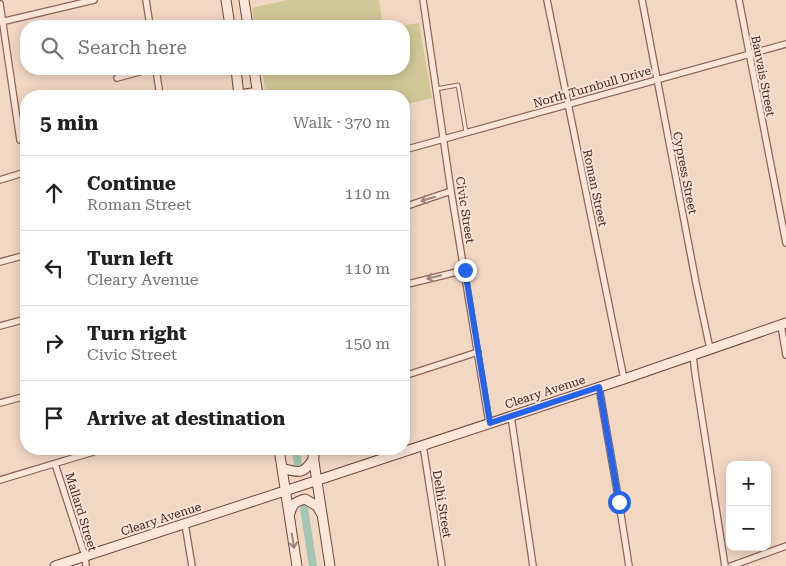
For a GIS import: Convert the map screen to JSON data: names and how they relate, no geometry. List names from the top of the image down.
{
  "streets": {
    "street": [
      "Bauvais Street",
      "North Turnbull Drive",
      "Cypress Street",
      "Roman Street",
      "Civic Street",
      "Cleary Avenue",
      "Delhi Street",
      "Mallard Street"
    ]
  },
  "crossings": [
    ["Bauvais Street", "North Turnbull Drive"],
    ["North Turnbull Drive", "Cypress Street"],
    ["North Turnbull Drive", "Roman Street"],
    ["North Turnbull Drive", "Civic Street"],
    ["Cypress Street", "Cleary Avenue"],
    ["Roman Street", "Cleary Avenue"],
    ["Civic Street", "Cleary Avenue"],
    ["Cleary Avenue", "Delhi Street"],
    ["Cleary Avenue", "Mallard Street"]
  ],
  "page": {
    "search": "Search here",
    "heading": ["5 min", "Walk · 370 m"],
    "list": [
      ["Continue", "Roman Street", "110 m"],
      ["Turn left", "Cleary Avenue", "110 m"],
      ["Turn right", "Civic Street", "150 m"],
      "Arrive at destination"
    ],
    "map_buttons": ["+", "−"]
  }
}
